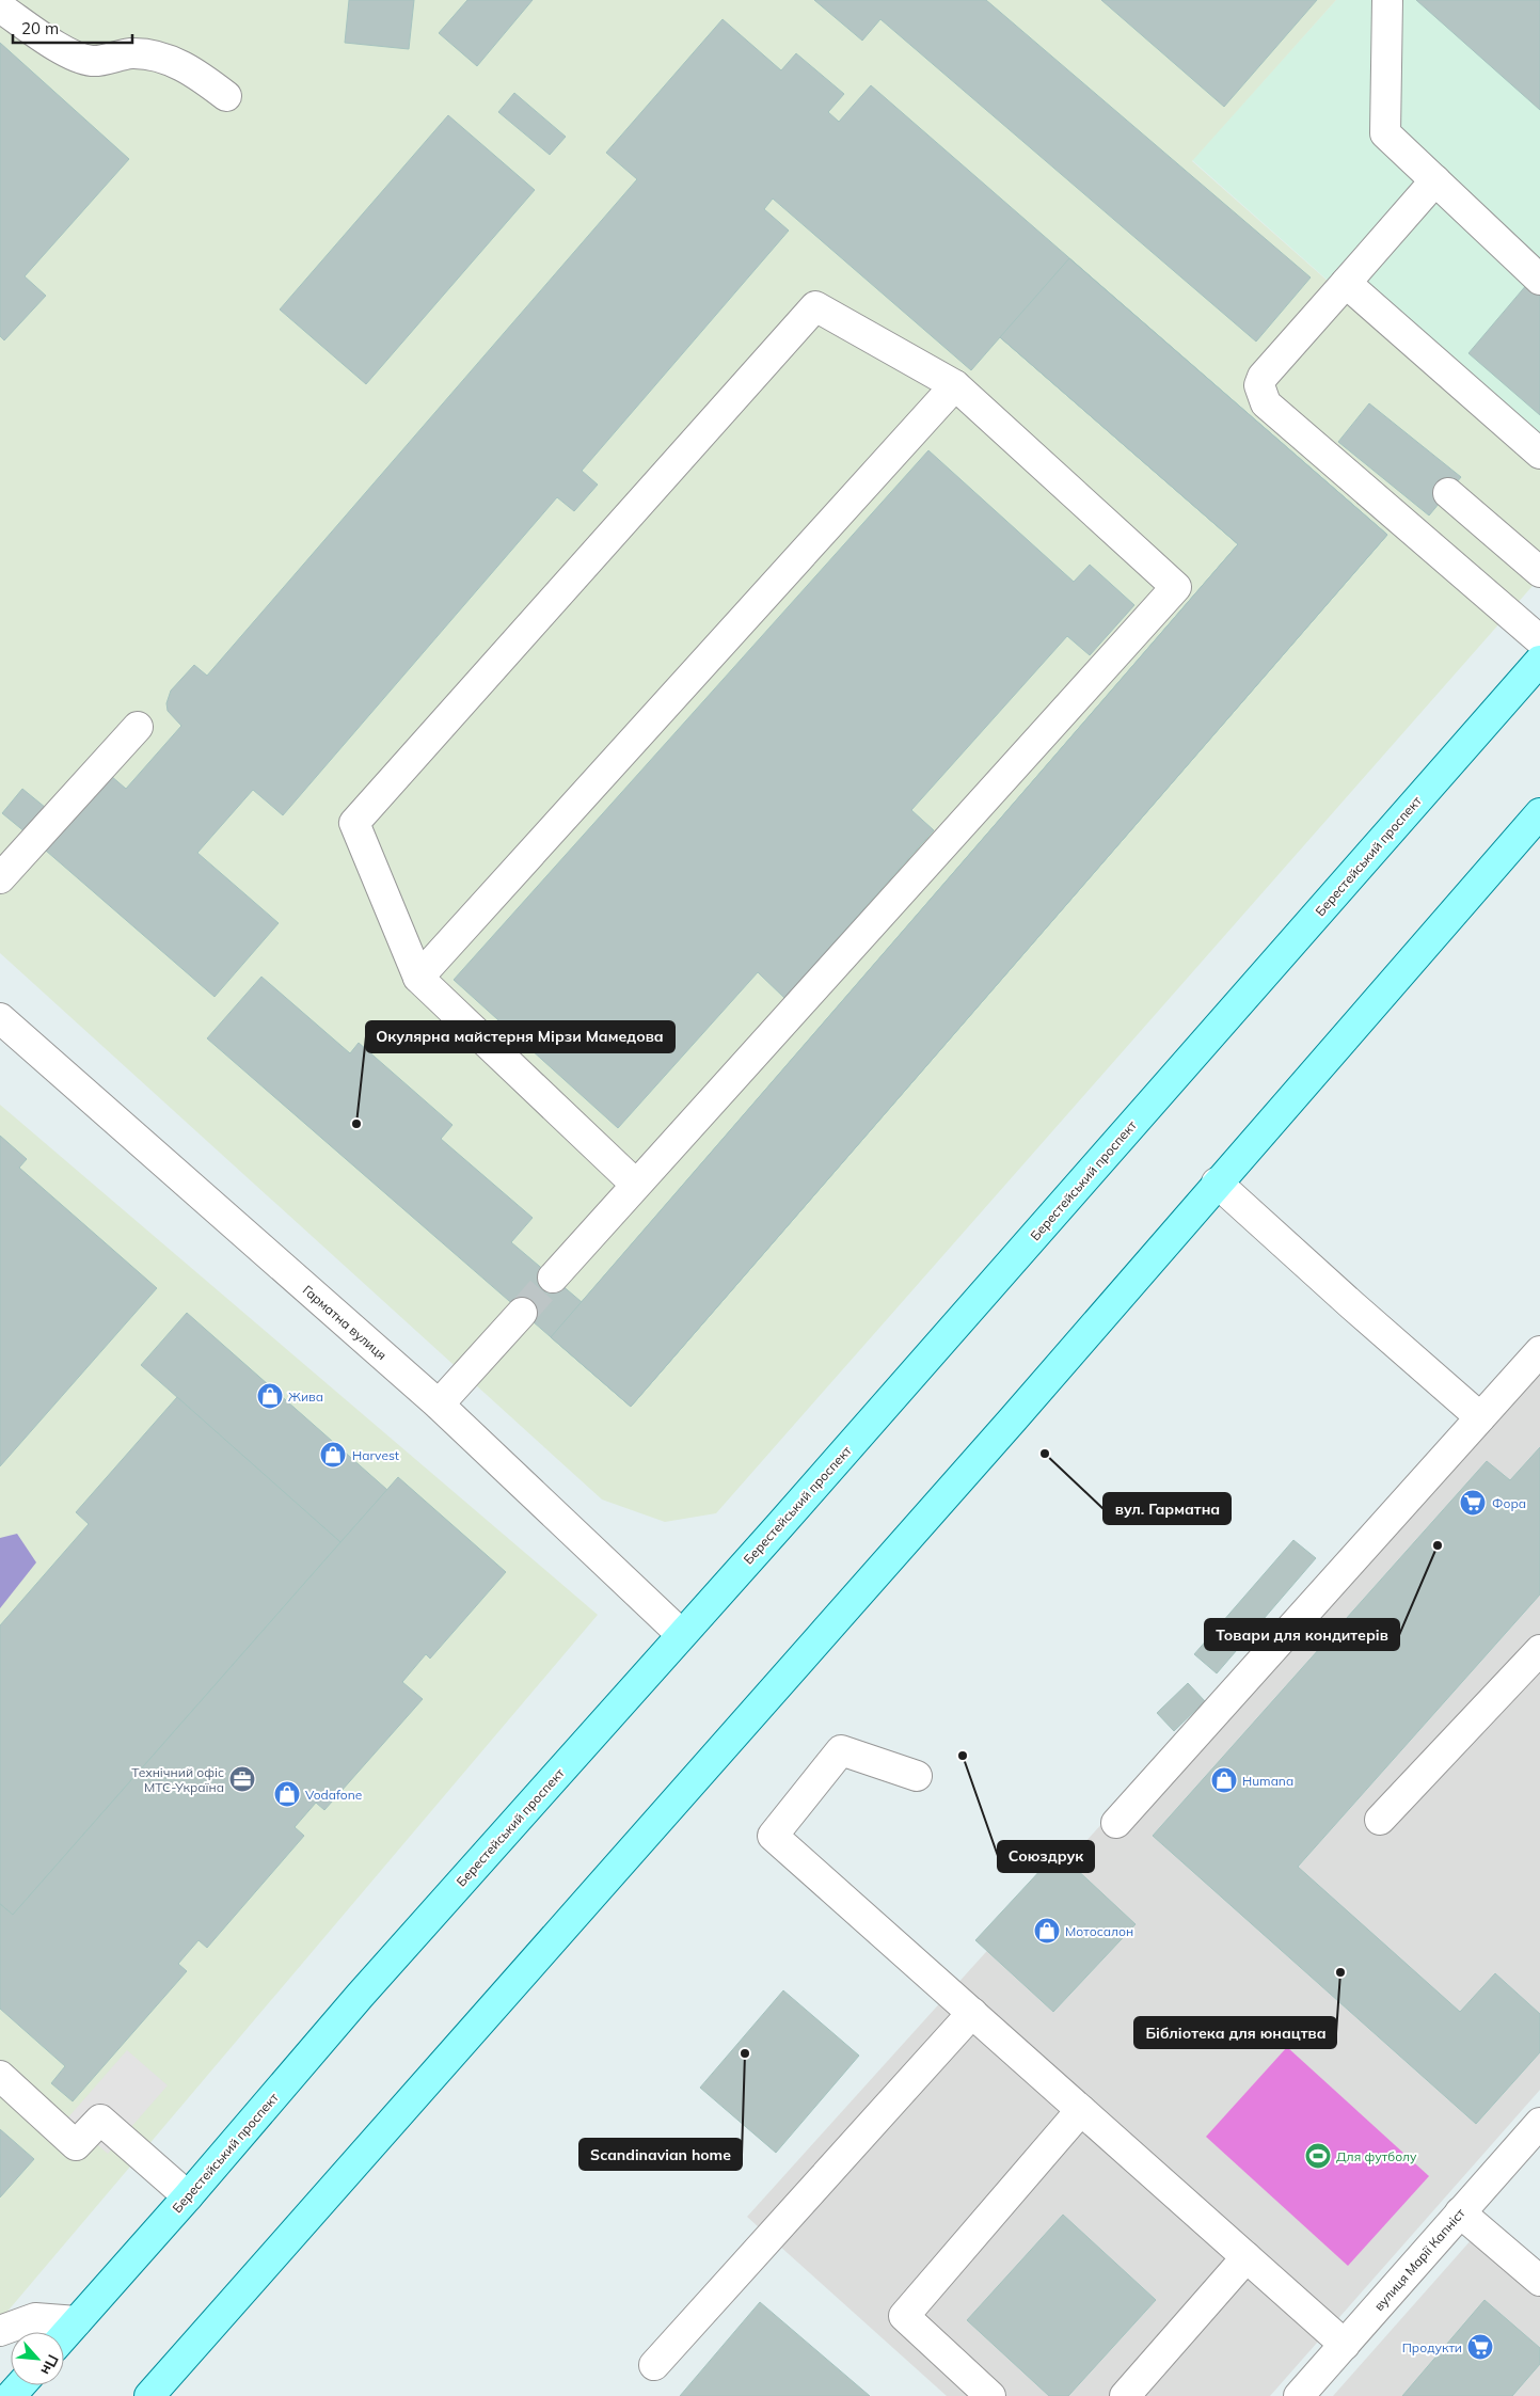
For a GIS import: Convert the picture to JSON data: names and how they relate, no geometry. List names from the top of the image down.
{
  "streets": {
    "main road": ["Берестейський проспект"],
    "street": ["Гарматна вулиця", "вулиця Марії Капніст"]
  },
  "crossings": [
    ["Берестейський проспект", "Гарматна вулиця"]
  ],
  "places": {
    "other": [
      "Окулярна майстерня Мірзи Мамедова",
      "вул. Гарматна",
      "Товари для кондитерів",
      "Союздрук",
      "Бібліотека для юнацтва",
      "Scandinavian home"
    ],
    "shop": [
      "Жива",
      "Harvest",
      "Humana",
      "Vodafone",
      "Мотосалон"
    ],
    "supermarket": ["Фора", "Продукти"],
    "office": ["Технічний офіс МТС-Україна"],
    "sports": ["Для футболу"]
  },
  "scale_bar": "20 m",
  "north": "bottom right"
}
